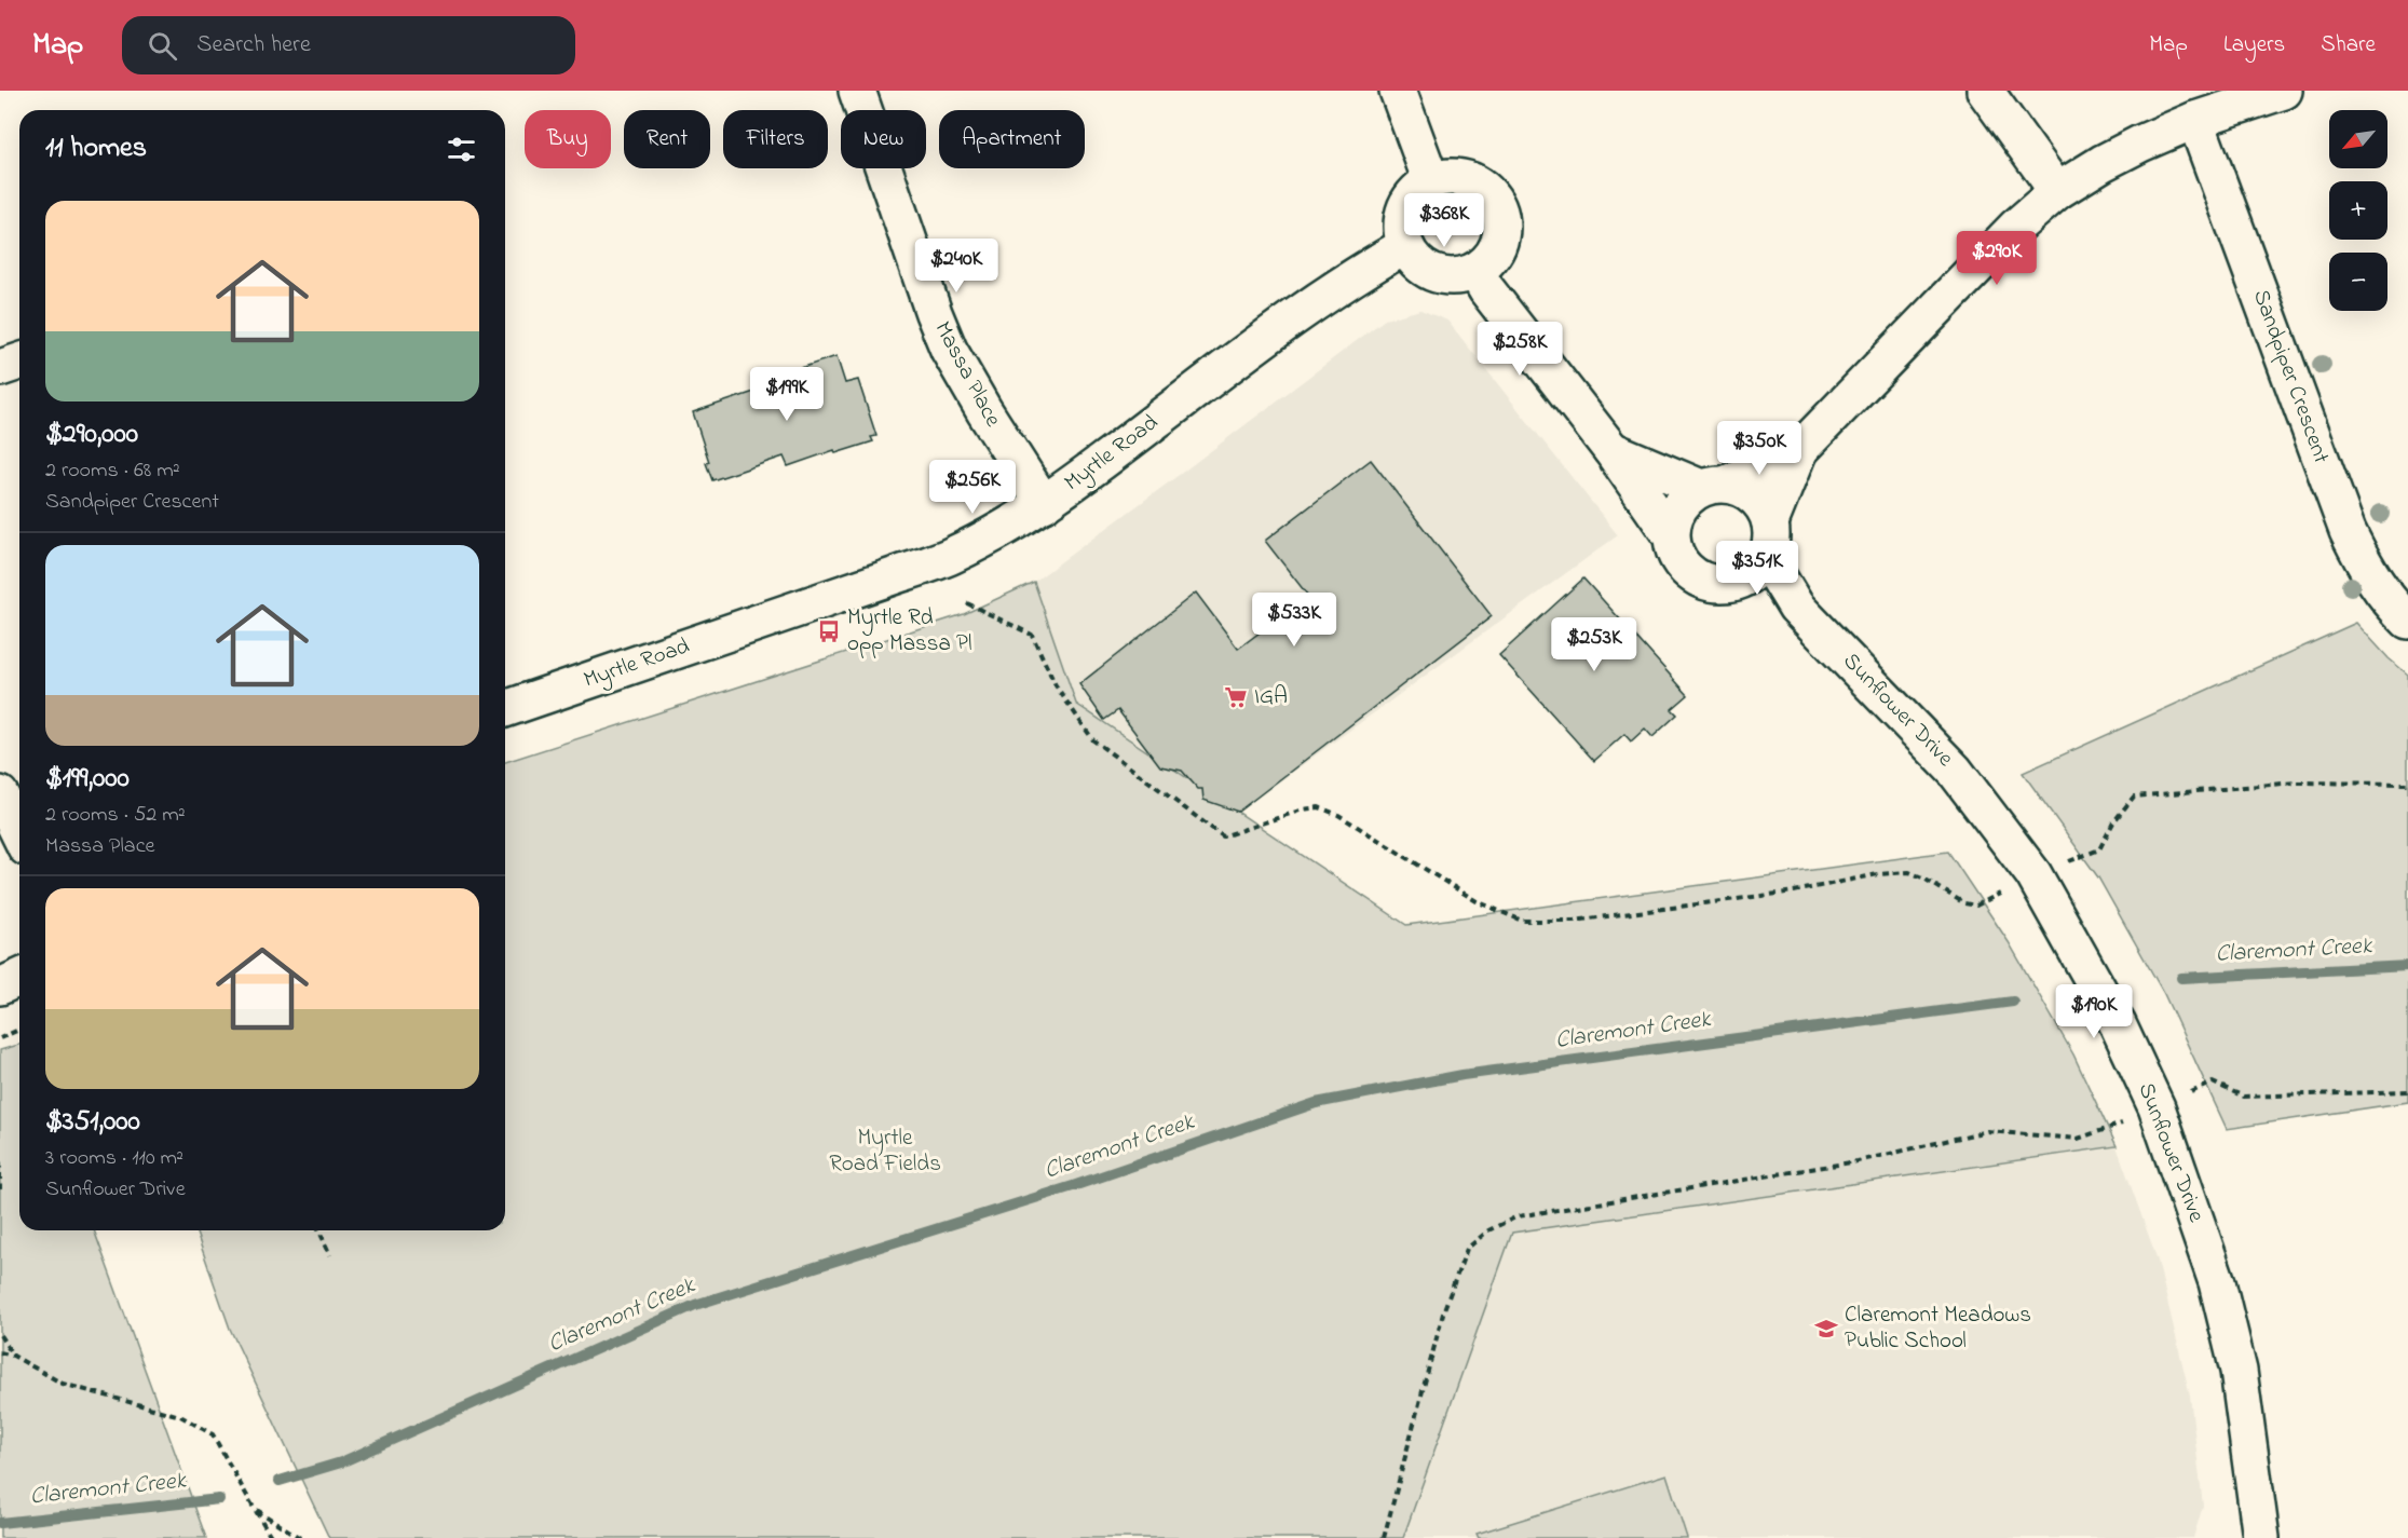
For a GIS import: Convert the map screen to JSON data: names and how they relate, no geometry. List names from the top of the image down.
{
  "streets": {
    "street": [
      "Massa Place",
      "Sandpiper Crescent",
      "Myrtle Road",
      "Sunflower Drive"
    ]
  },
  "crossings": [
    ["Massa Place", "Myrtle Road"]
  ],
  "water": ["Claremont Creek"],
  "parks": ["Myrtle Road Fields"],
  "places": {
    "bus stop": ["Myrtle Rd opp Massa Pl"],
    "supermarket": ["IGA"],
    "school or university": ["Claremont Meadows Public School"]
  },
  "north": "bottom left",
  "page": {
    "header": "Map",
    "search": "Search here",
    "nav": ["Map", "Layers", "Share"],
    "map_buttons": ["+", "−"],
    "chip": [
      "Buy",
      "Rent",
      "Filters",
      "New",
      "Apartment"
    ],
    "heading": "11 homes",
    "list": [
      {
        "name": "$290,000",
        "note": "2 rooms · 68 m² · Sandpiper Crescent"
      },
      {
        "name": "$199,000",
        "note": "2 rooms · 52 m² · Massa Place"
      },
      {
        "name": "$351,000",
        "note": "3 rooms · 110 m² · Sunflower Drive"
      }
    ],
    "price": [
      "$368K",
      "$290K",
      "$240K",
      "$258K",
      "$199K",
      "$350K",
      "$256K",
      "$351K",
      "$533K",
      "$253K",
      "$190K"
    ]
  }
}
